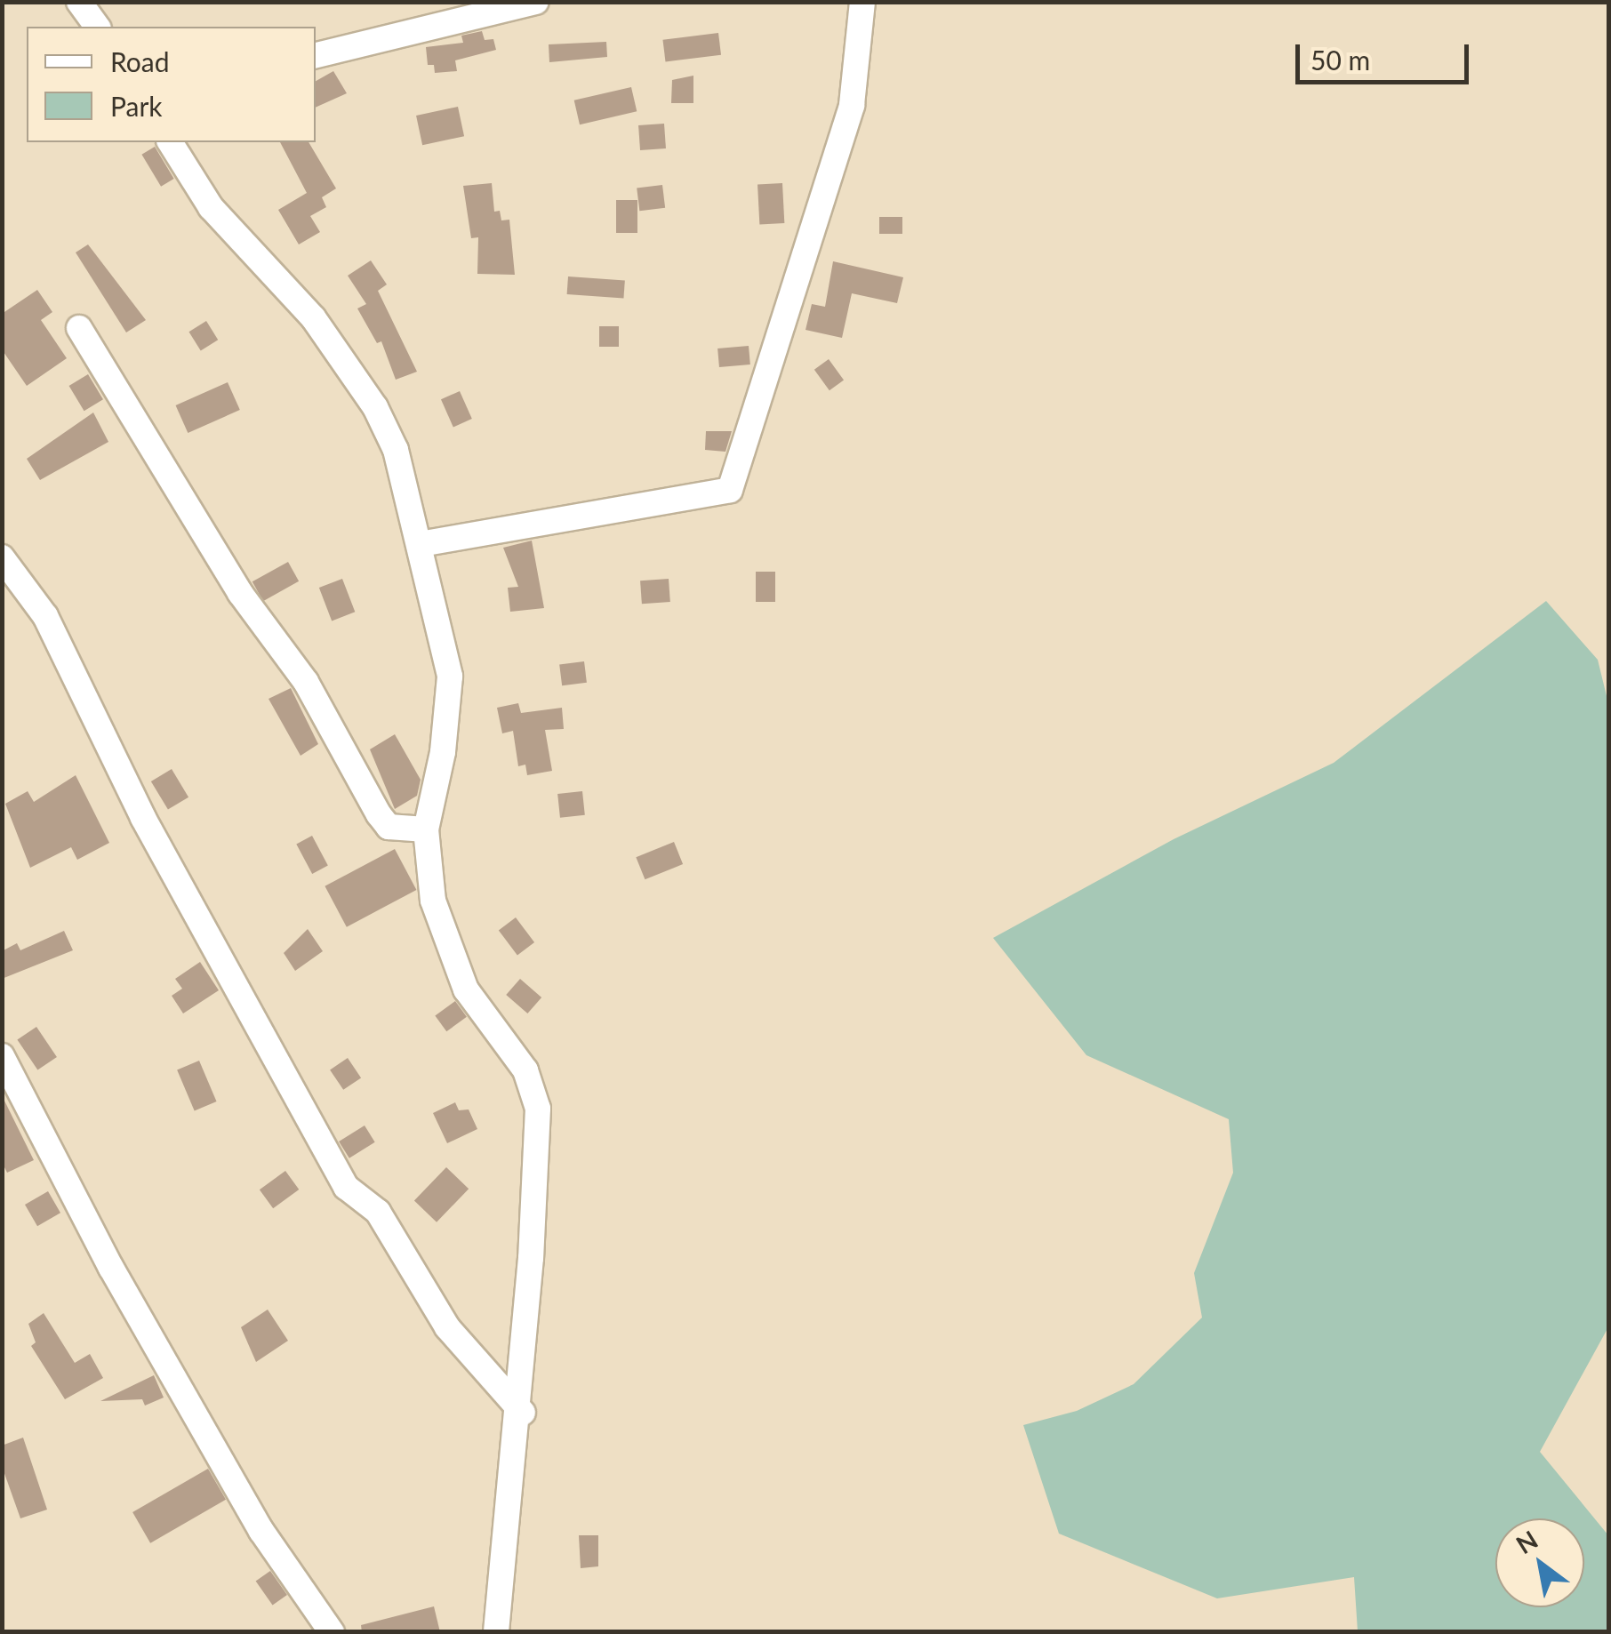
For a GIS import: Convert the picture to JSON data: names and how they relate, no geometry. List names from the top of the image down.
{
  "legend": ["Road", "Park"],
  "scale_bar": "50 m",
  "north": "top left"
}
